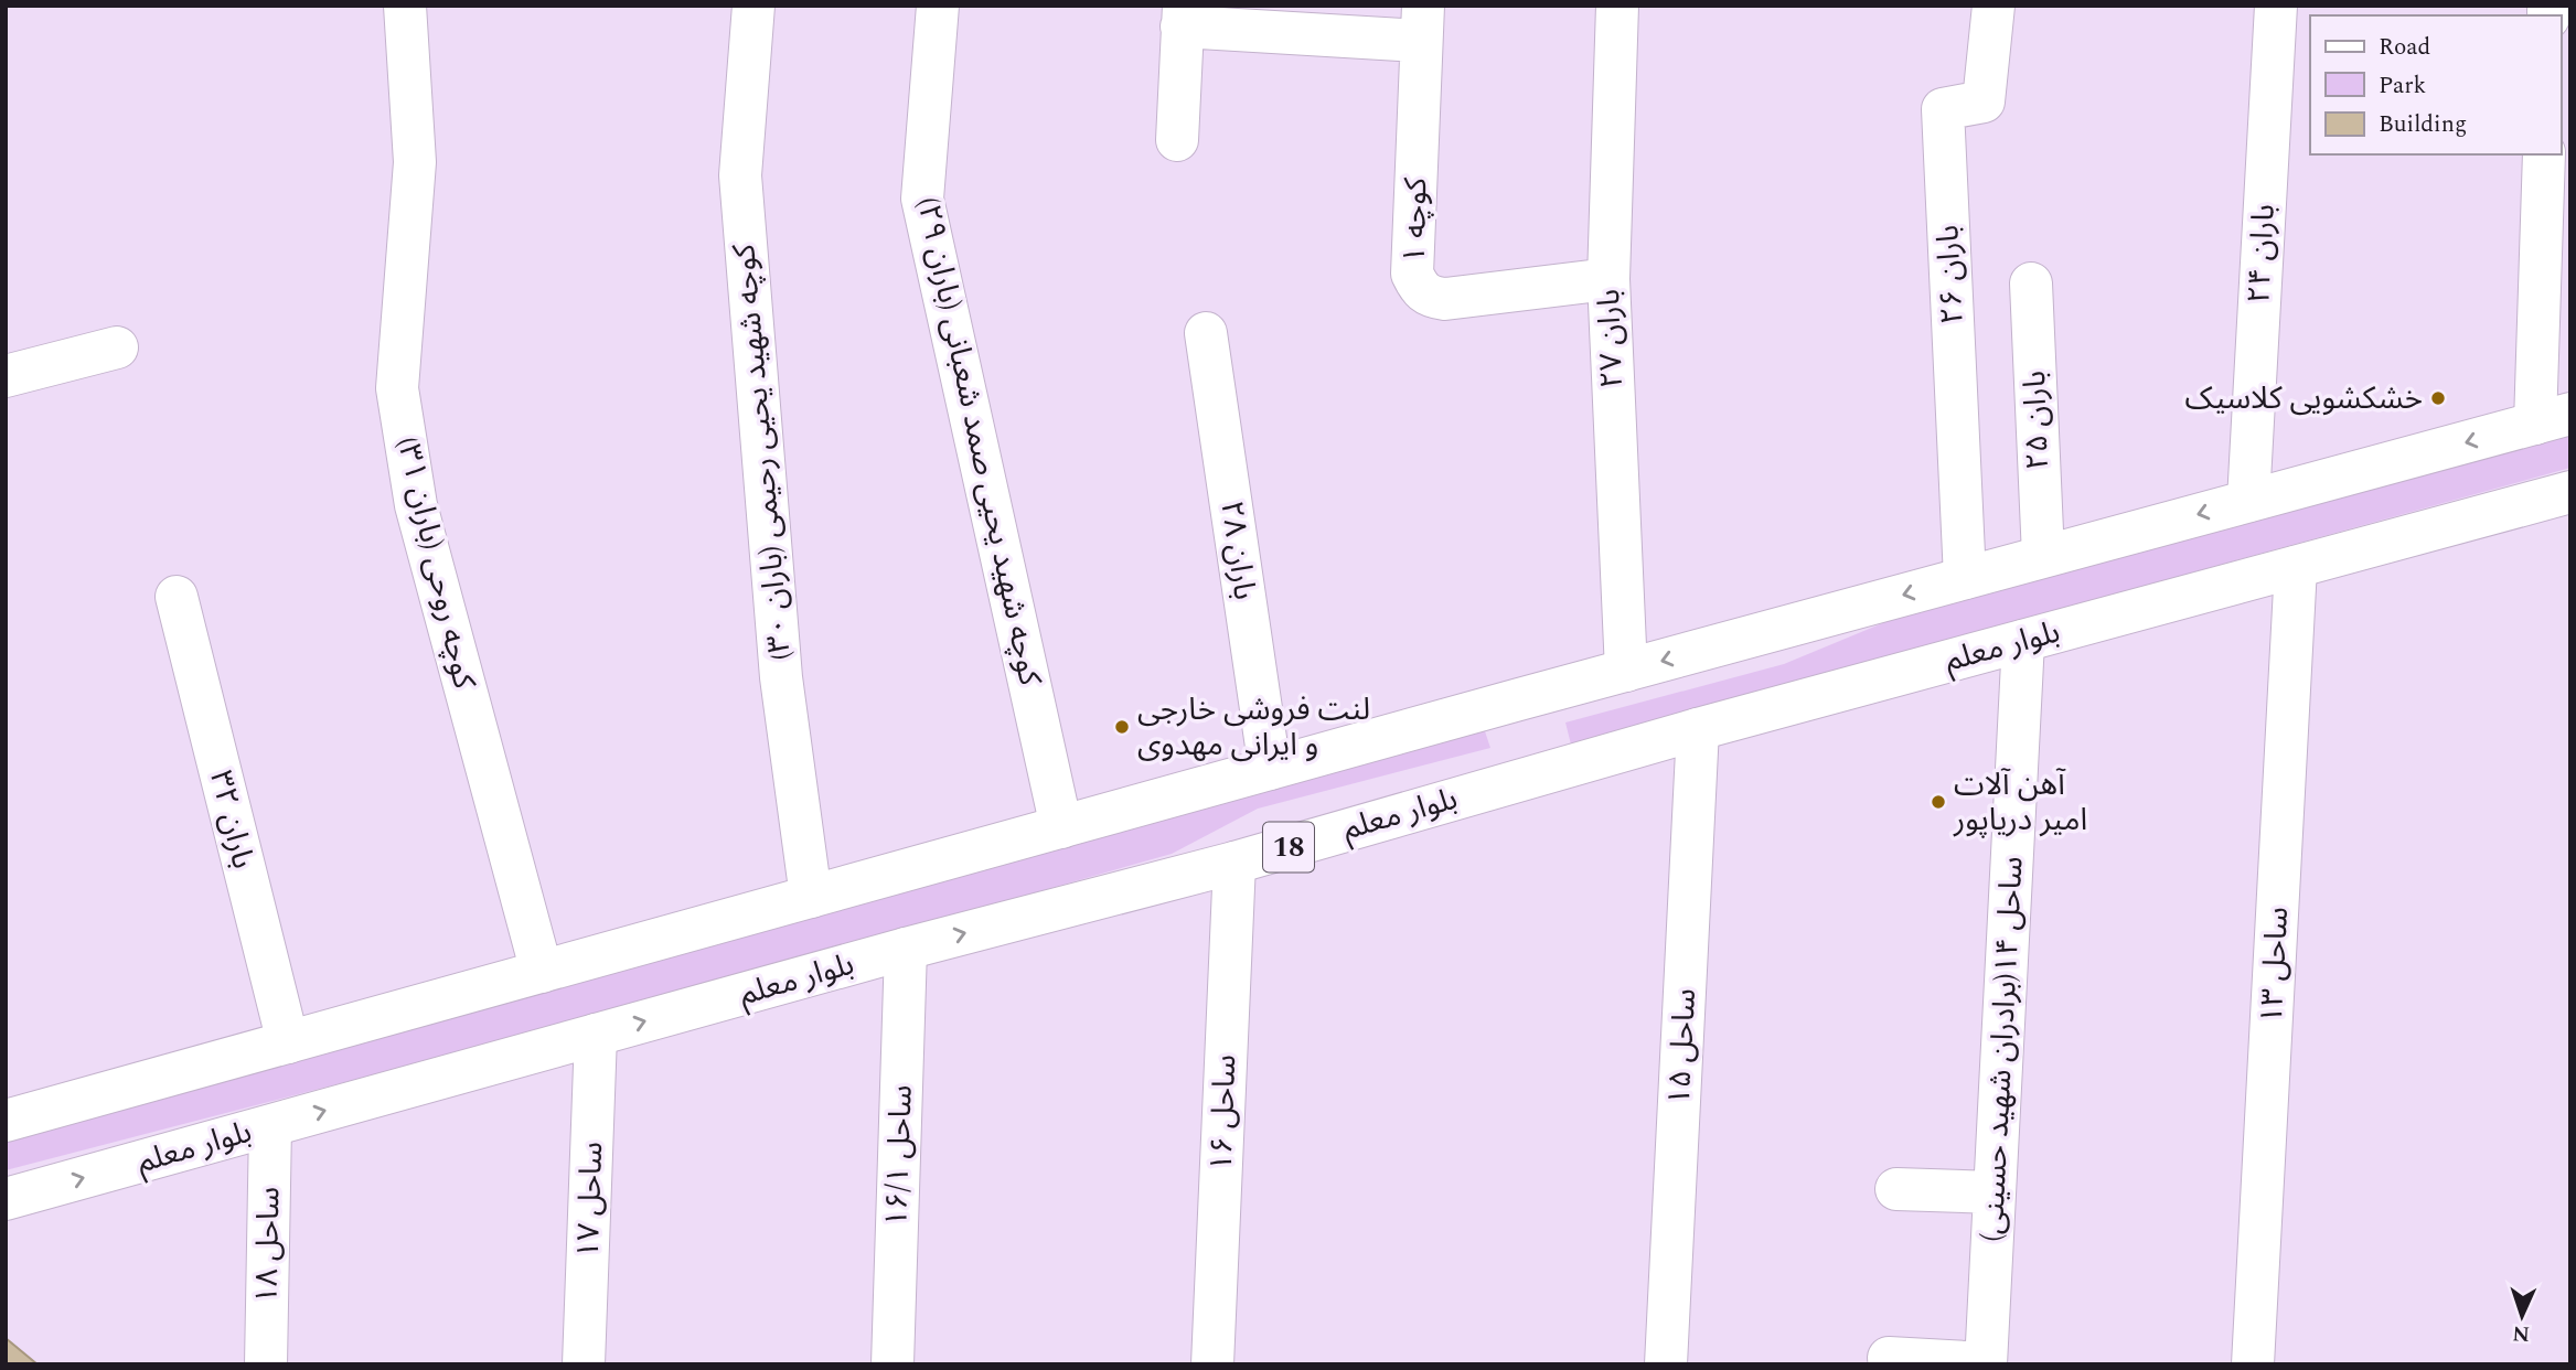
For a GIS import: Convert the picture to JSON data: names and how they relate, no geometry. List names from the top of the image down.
{
  "streets": {
    "street": [
      "کوچه ۱",
      "باران ۲۴",
      "باران ۲۶",
      "باران ۲۷",
      "باران ۲۵",
      "کوچه شهید یحیی صمد شعبانی (باران ۲۹)",
      "کوچه شهید یحیی رحیمی (باران ۳۰)",
      "باران ۲۸",
      "کوچه روحی (باران ۳۱)",
      "بلوار معلم",
      "باران ۳۲",
      "18",
      "ساحل ۱۳",
      "ساحل ۱۵",
      "ساحل ۱۴(برادران شهید حسینی)",
      "ساحل ۱۶",
      "ساحل ۱۶/۱",
      "ساحل ۱۷",
      "ساحل ۱۸"
    ]
  },
  "crossings": [
    ["کوچه ۱", "باران ۲۷"],
    ["بلوار معلم", "ساحل ۱۳"],
    ["بلوار معلم", "ساحل ۱۵"],
    ["بلوار معلم", "ساحل ۱۴(برادران شهید حسینی)"],
    ["بلوار معلم", "ساحل ۱۶"],
    ["بلوار معلم", "ساحل ۱۶/۱"],
    ["بلوار معلم", "ساحل ۱۷"],
    ["بلوار معلم", "ساحل ۱۸"]
  ],
  "places": ["خشکشویی کلاسیک", "لنت فروشی خارجی و ایرانی مهدوی", "آهن آلات امیر دریاپور"],
  "legend": ["Road", "Park", "Building"],
  "north": "bottom"
}
